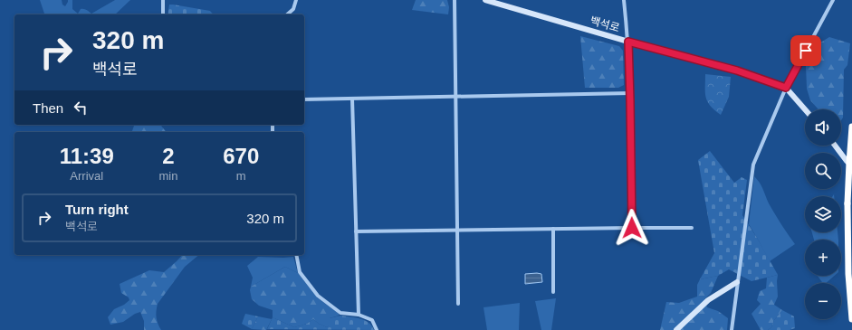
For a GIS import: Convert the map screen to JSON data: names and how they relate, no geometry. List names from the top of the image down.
{
  "streets": {
    "street": ["백석로"]
  },
  "page": {
    "turn": ["320 m", "백석로"],
    "then": "Then",
    "map_buttons": ["+", "−"],
    "eta": [
      "11:39",
      "Arrival",
      "2",
      "min",
      "670",
      "m"
    ],
    "list": [
      {
        "name": "Turn right",
        "note": "백석로",
        "value": "320 m"
      }
    ]
  }
}
